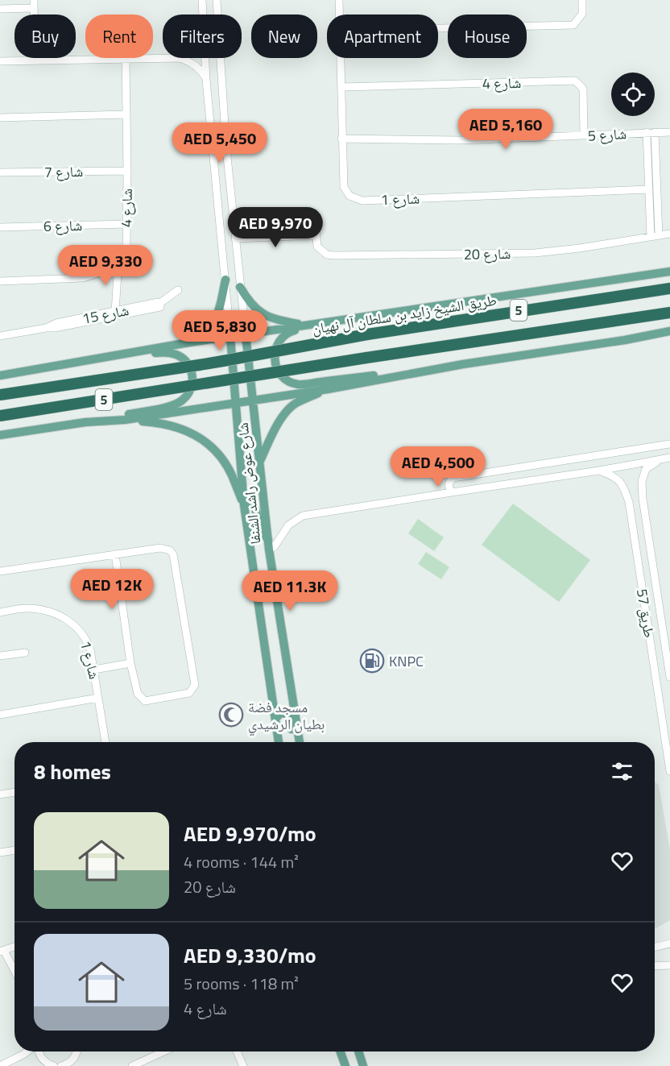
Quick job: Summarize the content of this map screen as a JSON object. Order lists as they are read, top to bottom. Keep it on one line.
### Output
{"streets":{"highway":["5","طريق الشيخ زايد بن سلطان آل نهيان"],"main road":["شارع عوض راشد الشنفا"],"street":["شارع 4","شارع 5","شارع 7","شارع 1","شارع 6","شارع 20","شارع 15","طريق 57"]},"crossings":[["شارع 4","شارع 5"],["شارع 4","شارع 7"],["شارع 4","شارع 1"],["شارع 4","شارع 6"],["شارع 4","شارع 15"],["شارع 5","شارع 1"],["طريق الشيخ زايد بن سلطان آل نهيان","شارع عوض راشد الشنفا"]],"places":{"fuel station":["KNPC"],"mosque":["مسجد فضة بطيان الرشيدي"]},"page":{"chip":["Buy","Rent","Filters","New","Apartment","House"],"price":["AED 5,160","AED 5,450","AED 9,970","AED 9,330","AED 5,830","AED 4,500","AED 12K","AED 11.3K"],"heading":"8 homes","list":[{"name":"AED 9,970/mo","note":"4 rooms · 144 m² · شارع 20"},{"name":"AED 9,330/mo","note":"5 rooms · 118 m² · شارع 4"}]}}
